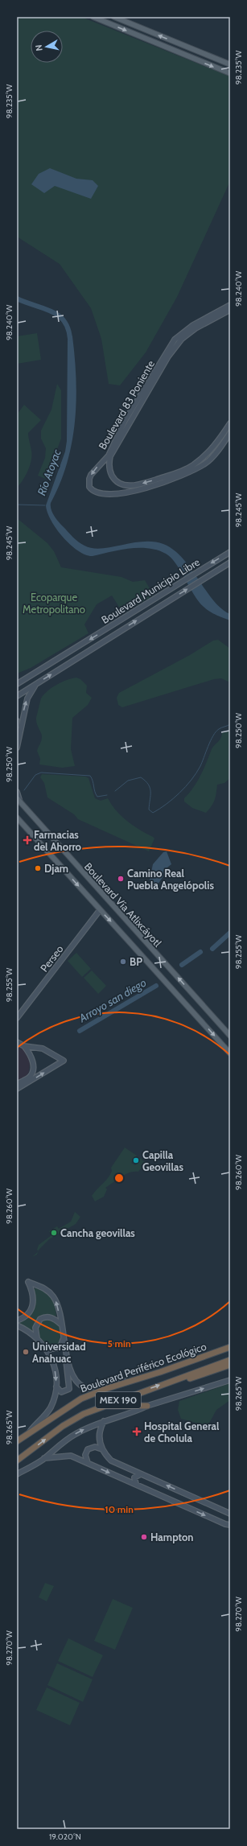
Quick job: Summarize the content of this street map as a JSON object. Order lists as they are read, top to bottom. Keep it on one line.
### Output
{"streets":{"highway":["Boulevard Periférico Ecológico","MEX 190"],"main road":["Boulevard Vía Atlixcáyotl"],"street":["Boulevard 83 Poniente","Boulevard Municipio Libre","Perseo"]},"crossings":[["Boulevard Vía Atlixcáyotl","Perseo"]],"water":["Río Atoyac","Arroyo san diego"],"parks":["Ecoparque Metropolitano"],"places":{"health":["Farmacias del Ahorro","Hospital General de Cholula"],"other":["Djam","Camino Real Puebla Angelópolis","BP","Capilla Geovillas","Cancha geovillas","Universidad Anahuac","Hampton"]},"north":"left","coordinates":["98.235°W","98.240°W","98.245°W","98.250°W","98.255°W","98.260°W","98.265°W","98.270°W","19.020°N"],"rings":["5 min","10 min"]}
